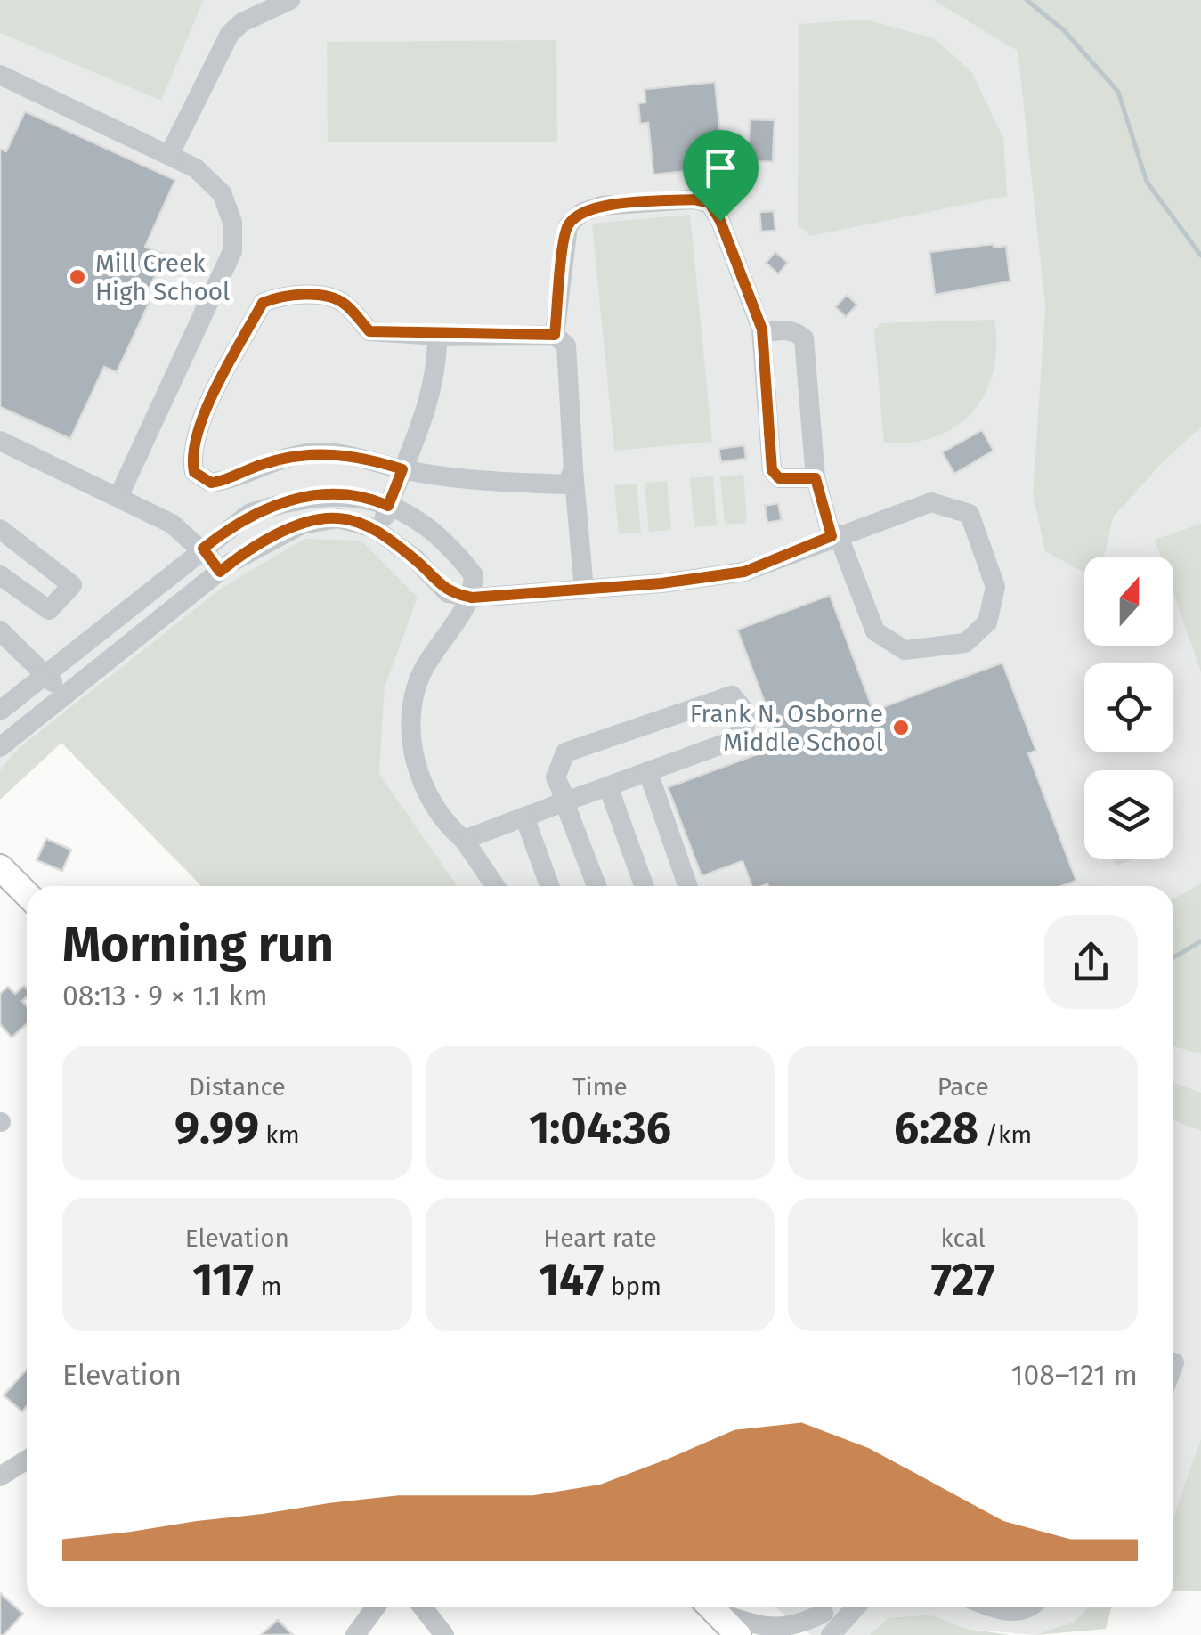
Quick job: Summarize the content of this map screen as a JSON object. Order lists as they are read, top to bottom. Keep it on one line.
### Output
{"places":["Mill Creek High School","Frank N. Osborne Middle School"],"north":"top","page":{"heading":["Morning run","08:13 · 9 × 1.1 km"],"stats":[["Distance","9.99 km"],["Time","1:04:36"],["Pace","6:28 /km"],["Elevation","117 m"],["Heart rate","147 bpm"],["kcal","727"]],"chart":["Elevation","108–121 m"]}}
